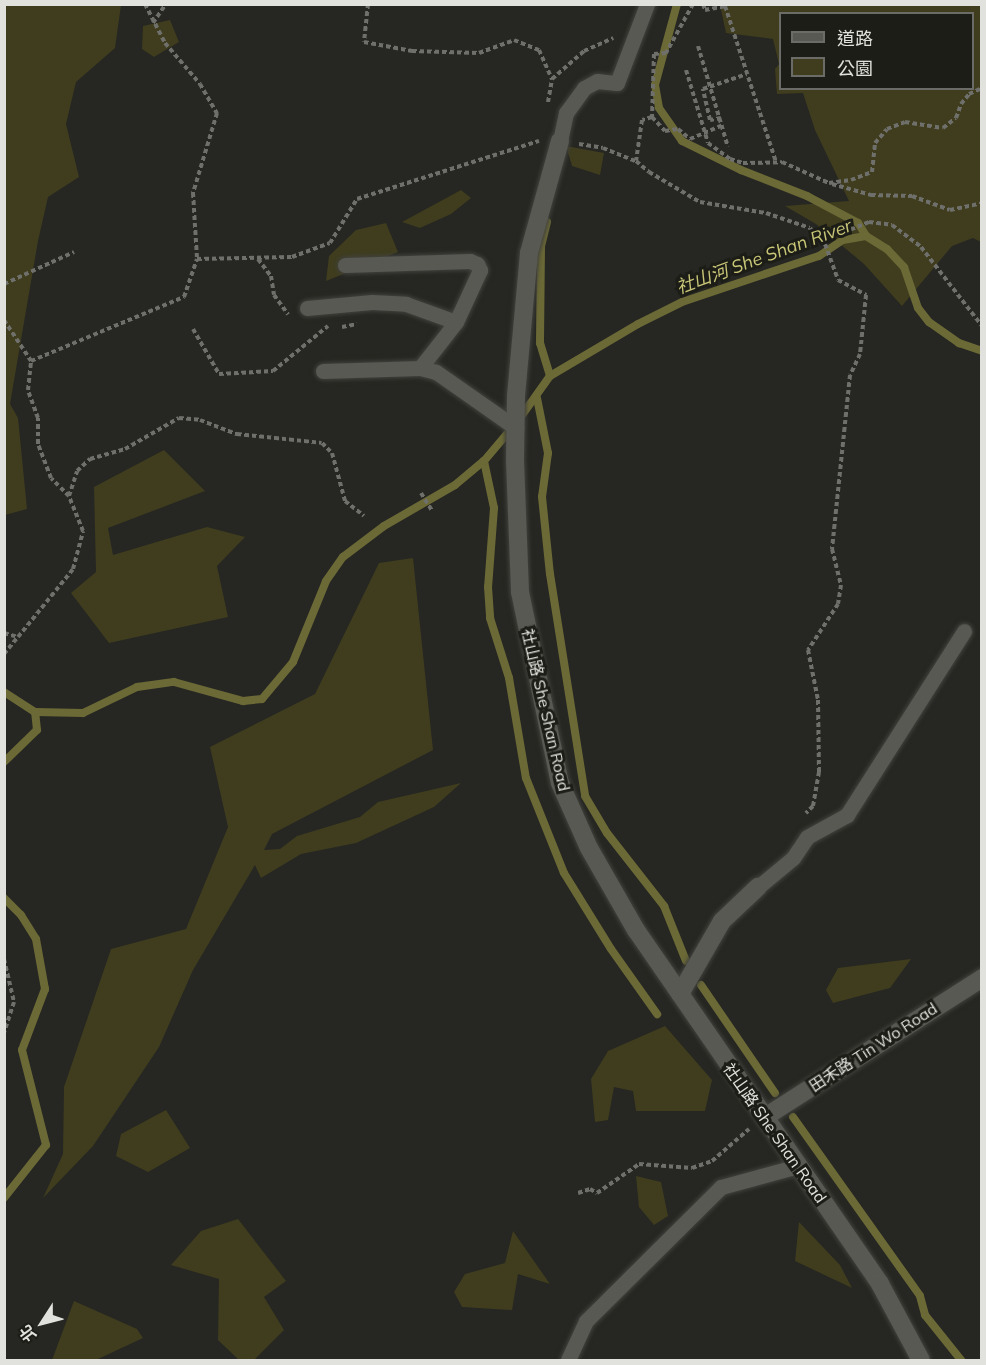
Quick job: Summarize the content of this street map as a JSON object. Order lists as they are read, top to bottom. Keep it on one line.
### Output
{"streets":{"street":["社山路 She Shan Road","田禾路 Tin Wo Road"]},"crossings":[["社山路 She Shan Road","田禾路 Tin Wo Road"]],"water":["社山河 She Shan River"],"legend":["道路","公園"],"north":"bottom left"}
